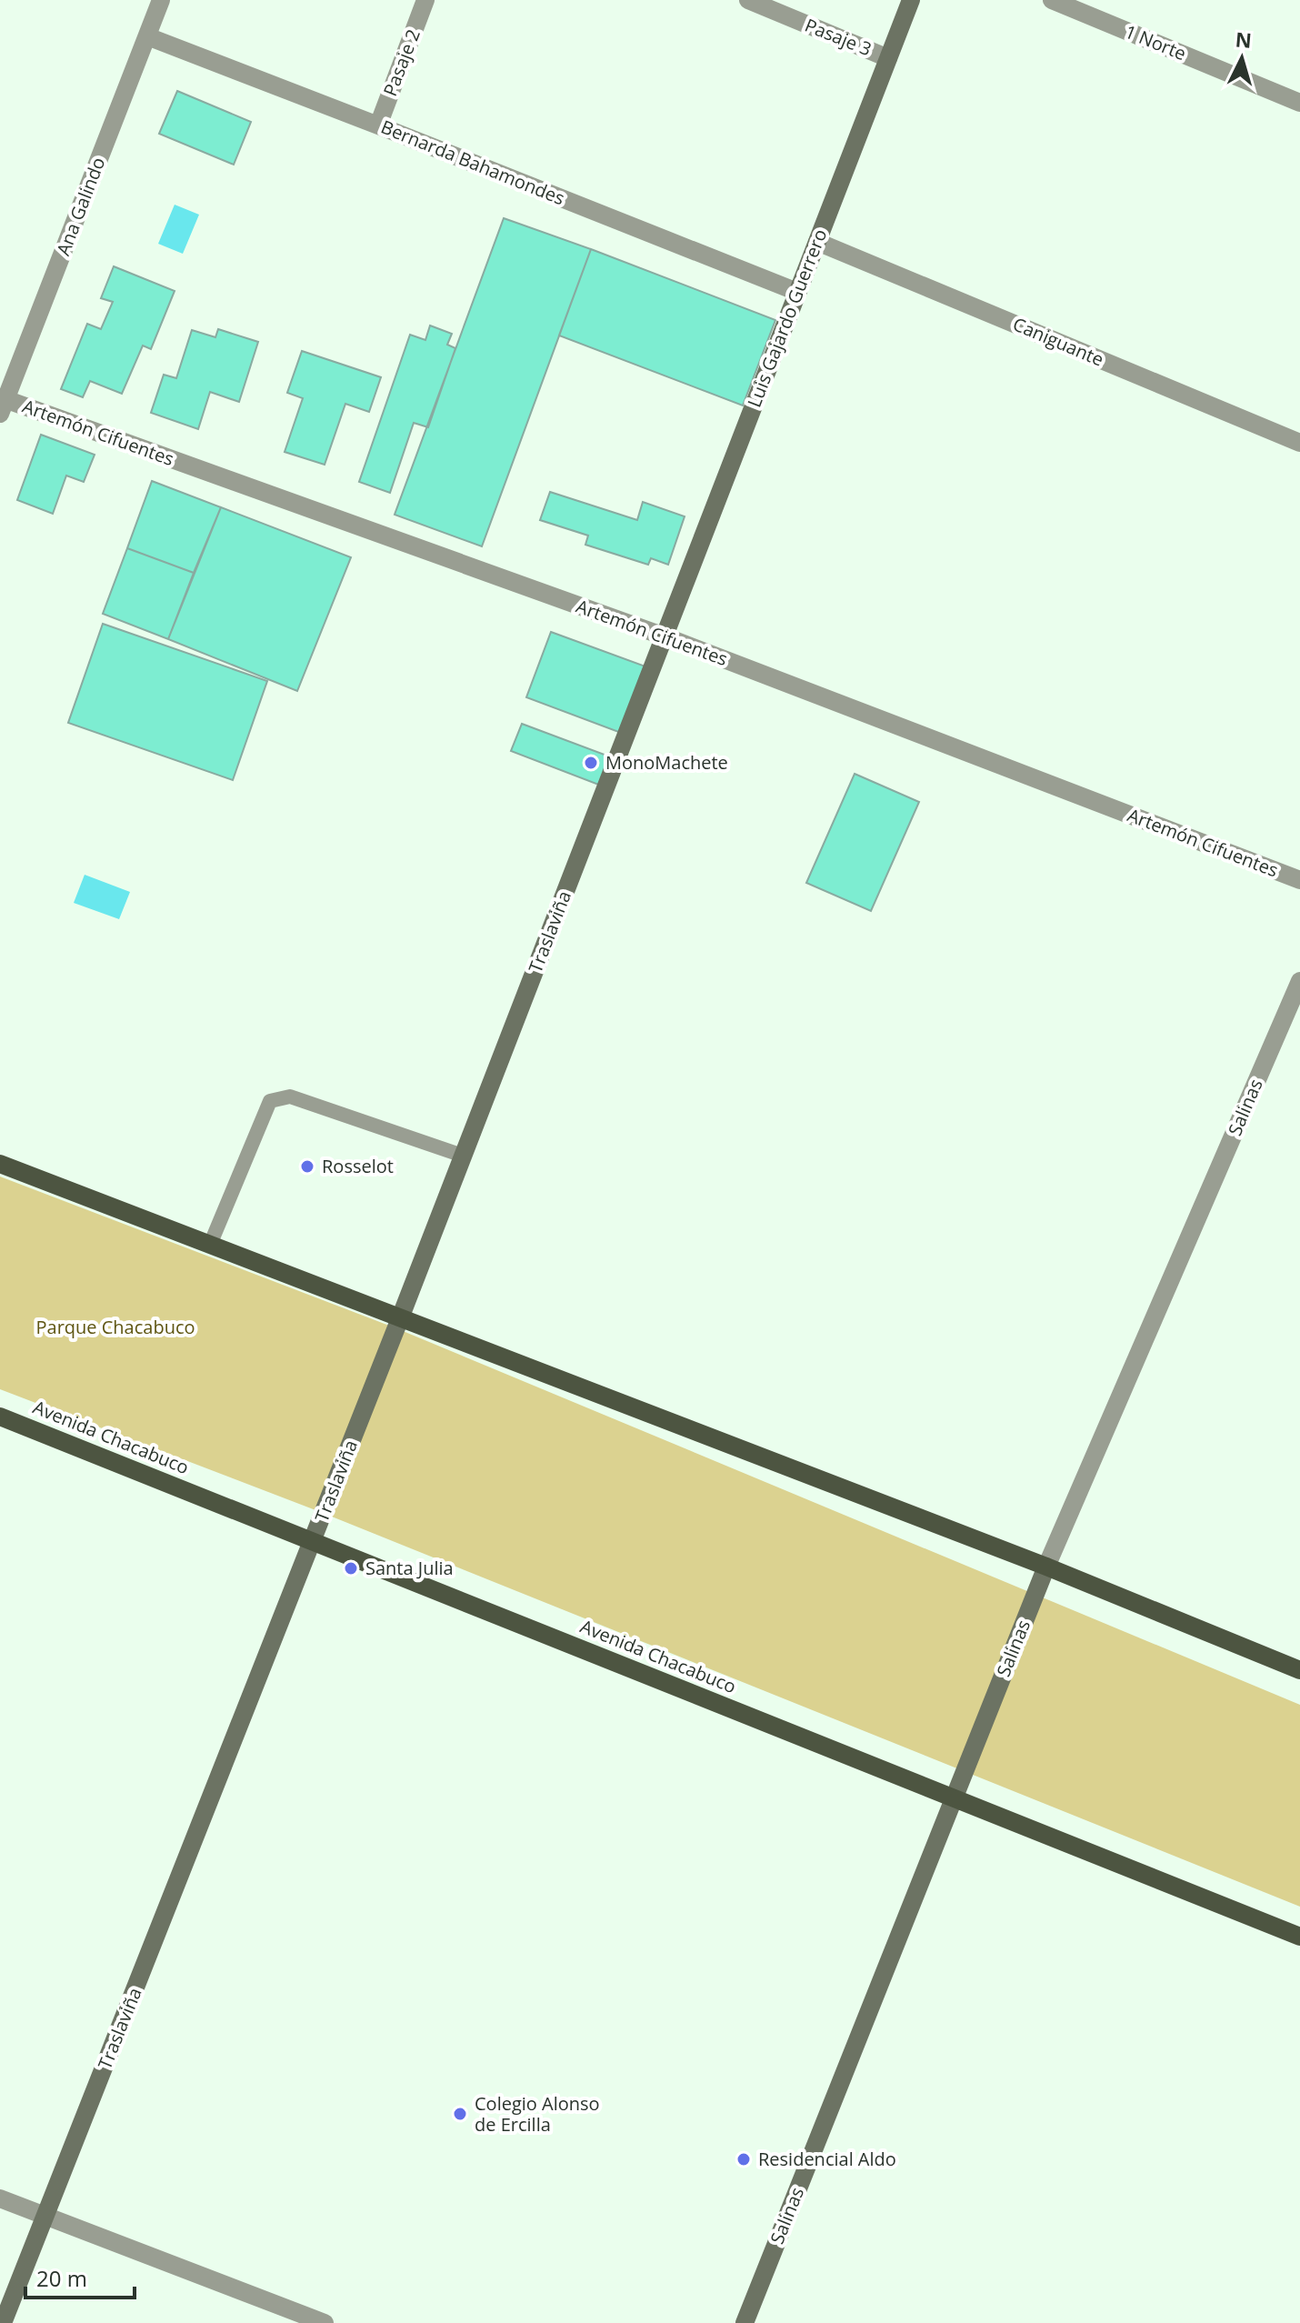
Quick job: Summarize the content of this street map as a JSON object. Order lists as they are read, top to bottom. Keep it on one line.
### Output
{"streets":{"main road":["Avenida Chacabuco"],"street":["Pasaje 3","1 Norte","Pasaje 2","Bernarda Bahamondes","Ana Galindo","Luis Gajardo Guerrero","Caniguante","Artemón Cifuentes","Traslaviña","Salinas"]},"crossings":[["Pasaje 3","Luis Gajardo Guerrero"],["Pasaje 2","Bernarda Bahamondes"],["Bernarda Bahamondes","Ana Galindo"],["Bernarda Bahamondes","Luis Gajardo Guerrero"],["Ana Galindo","Artemón Cifuentes"],["Luis Gajardo Guerrero","Caniguante"],["Luis Gajardo Guerrero","Artemón Cifuentes"],["Luis Gajardo Guerrero","Traslaviña"],["Artemón Cifuentes","Traslaviña"],["Traslaviña","Avenida Chacabuco"],["Salinas","Avenida Chacabuco"]],"parks":["Parque Chacabuco"],"places":["MonoMachete","Rosselot","Santa Julia","Colegio Alonso de Ercilla","Residencial Aldo"],"scale_bar":"20 m","north":"top"}
